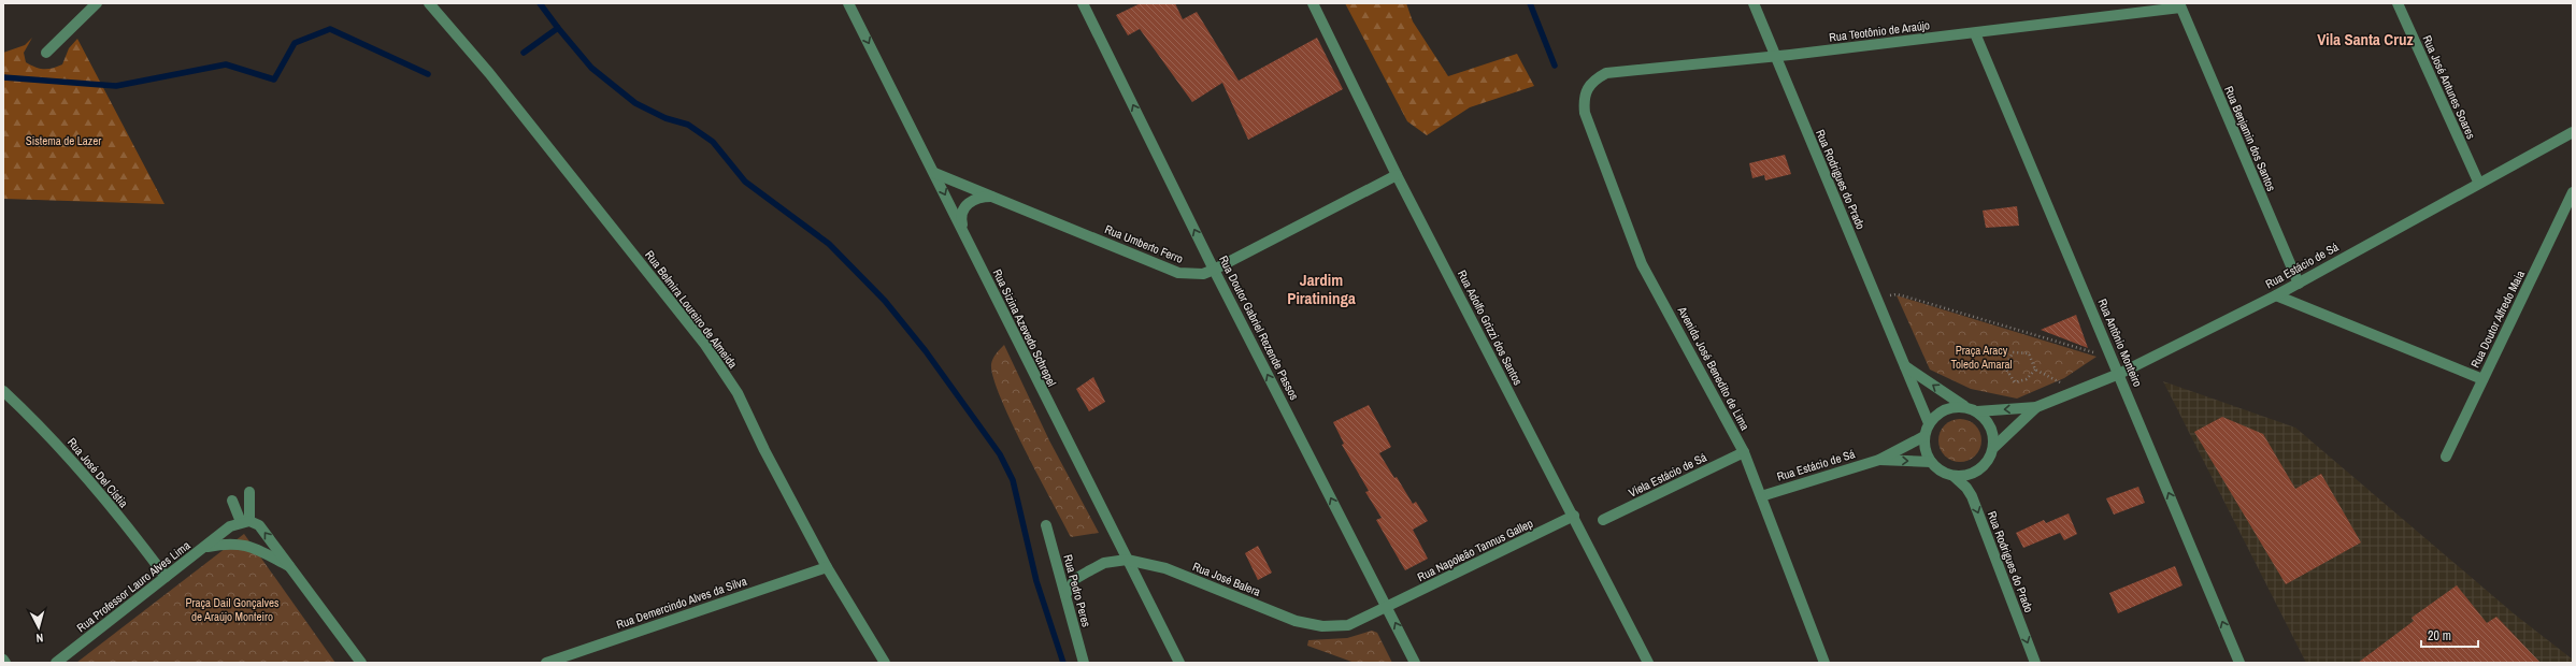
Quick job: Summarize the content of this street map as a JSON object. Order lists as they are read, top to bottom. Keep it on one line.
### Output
{"streets":{"street":["Rua Teotônio de Araújo","Rua José Antunes Soares","Rua Benjamin dos Santos","Rua Rodrigues do Prado","Rua Umberto Ferro","Rua Estácio de Sá","Rua Belmira Loureiro de Almeida","Rua Doutor Alfredo Maia","Rua Sizina Azevedo Schrepel","Rua Doutor Gabriel Rezende Passos","Rua Adolfo Grizzi dos Santos","Rua Antônio Monteiro","Avenida José Benedito de Lima","Rua José Del Cístia","Viela Estácio de Sá","Rua Napoleão Tannus Gallep","Rua José Balera","Rua Professor Lauro Alves Lima","Rua Pedro Peres","Rua Demercindo Alves da Silva"]},"crossings":[["Rua Teotônio de Araújo","Rua Benjamin dos Santos"],["Rua Teotônio de Araújo","Rua Rodrigues do Prado"],["Rua Teotônio de Araújo","Rua Antônio Monteiro"],["Rua Teotônio de Araújo","Avenida José Benedito de Lima"],["Rua José Antunes Soares","Rua Estácio de Sá"],["Rua Benjamin dos Santos","Rua Estácio de Sá"],["Rua Rodrigues do Prado","Rua Estácio de Sá"],["Rua Umberto Ferro","Rua Sizina Azevedo Schrepel"],["Rua Umberto Ferro","Rua Doutor Gabriel Rezende Passos"],["Rua Umberto Ferro","Rua Adolfo Grizzi dos Santos"],["Rua Estácio de Sá","Rua Antônio Monteiro"],["Rua Estácio de Sá","Avenida José Benedito de Lima"],["Rua Belmira Loureiro de Almeida","Rua Demercindo Alves da Silva"],["Rua Sizina Azevedo Schrepel","Rua José Balera"],["Rua Doutor Gabriel Rezende Passos","Rua Napoleão Tannus Gallep"],["Rua Doutor Gabriel Rezende Passos","Rua José Balera"],["Rua Adolfo Grizzi dos Santos","Rua Napoleão Tannus Gallep"],["Avenida José Benedito de Lima","Viela Estácio de Sá"],["Rua José Del Cístia","Rua Professor Lauro Alves Lima"],["Rua Napoleão Tannus Gallep","Rua José Balera"],["Rua José Balera","Rua Pedro Peres"]],"one_way":["Rua Doutor Gabriel Rezende Passos","Rua Antônio Monteiro"],"districts":["Vila Santa Cruz","Jardim Piratininga"],"parks":["Sistema de Lazer","Praça Aracy Toledo Amaral","Praça Dail Gonçalves de Araújo Monteiro"],"scale_bar":"20 m","north":"bottom"}
